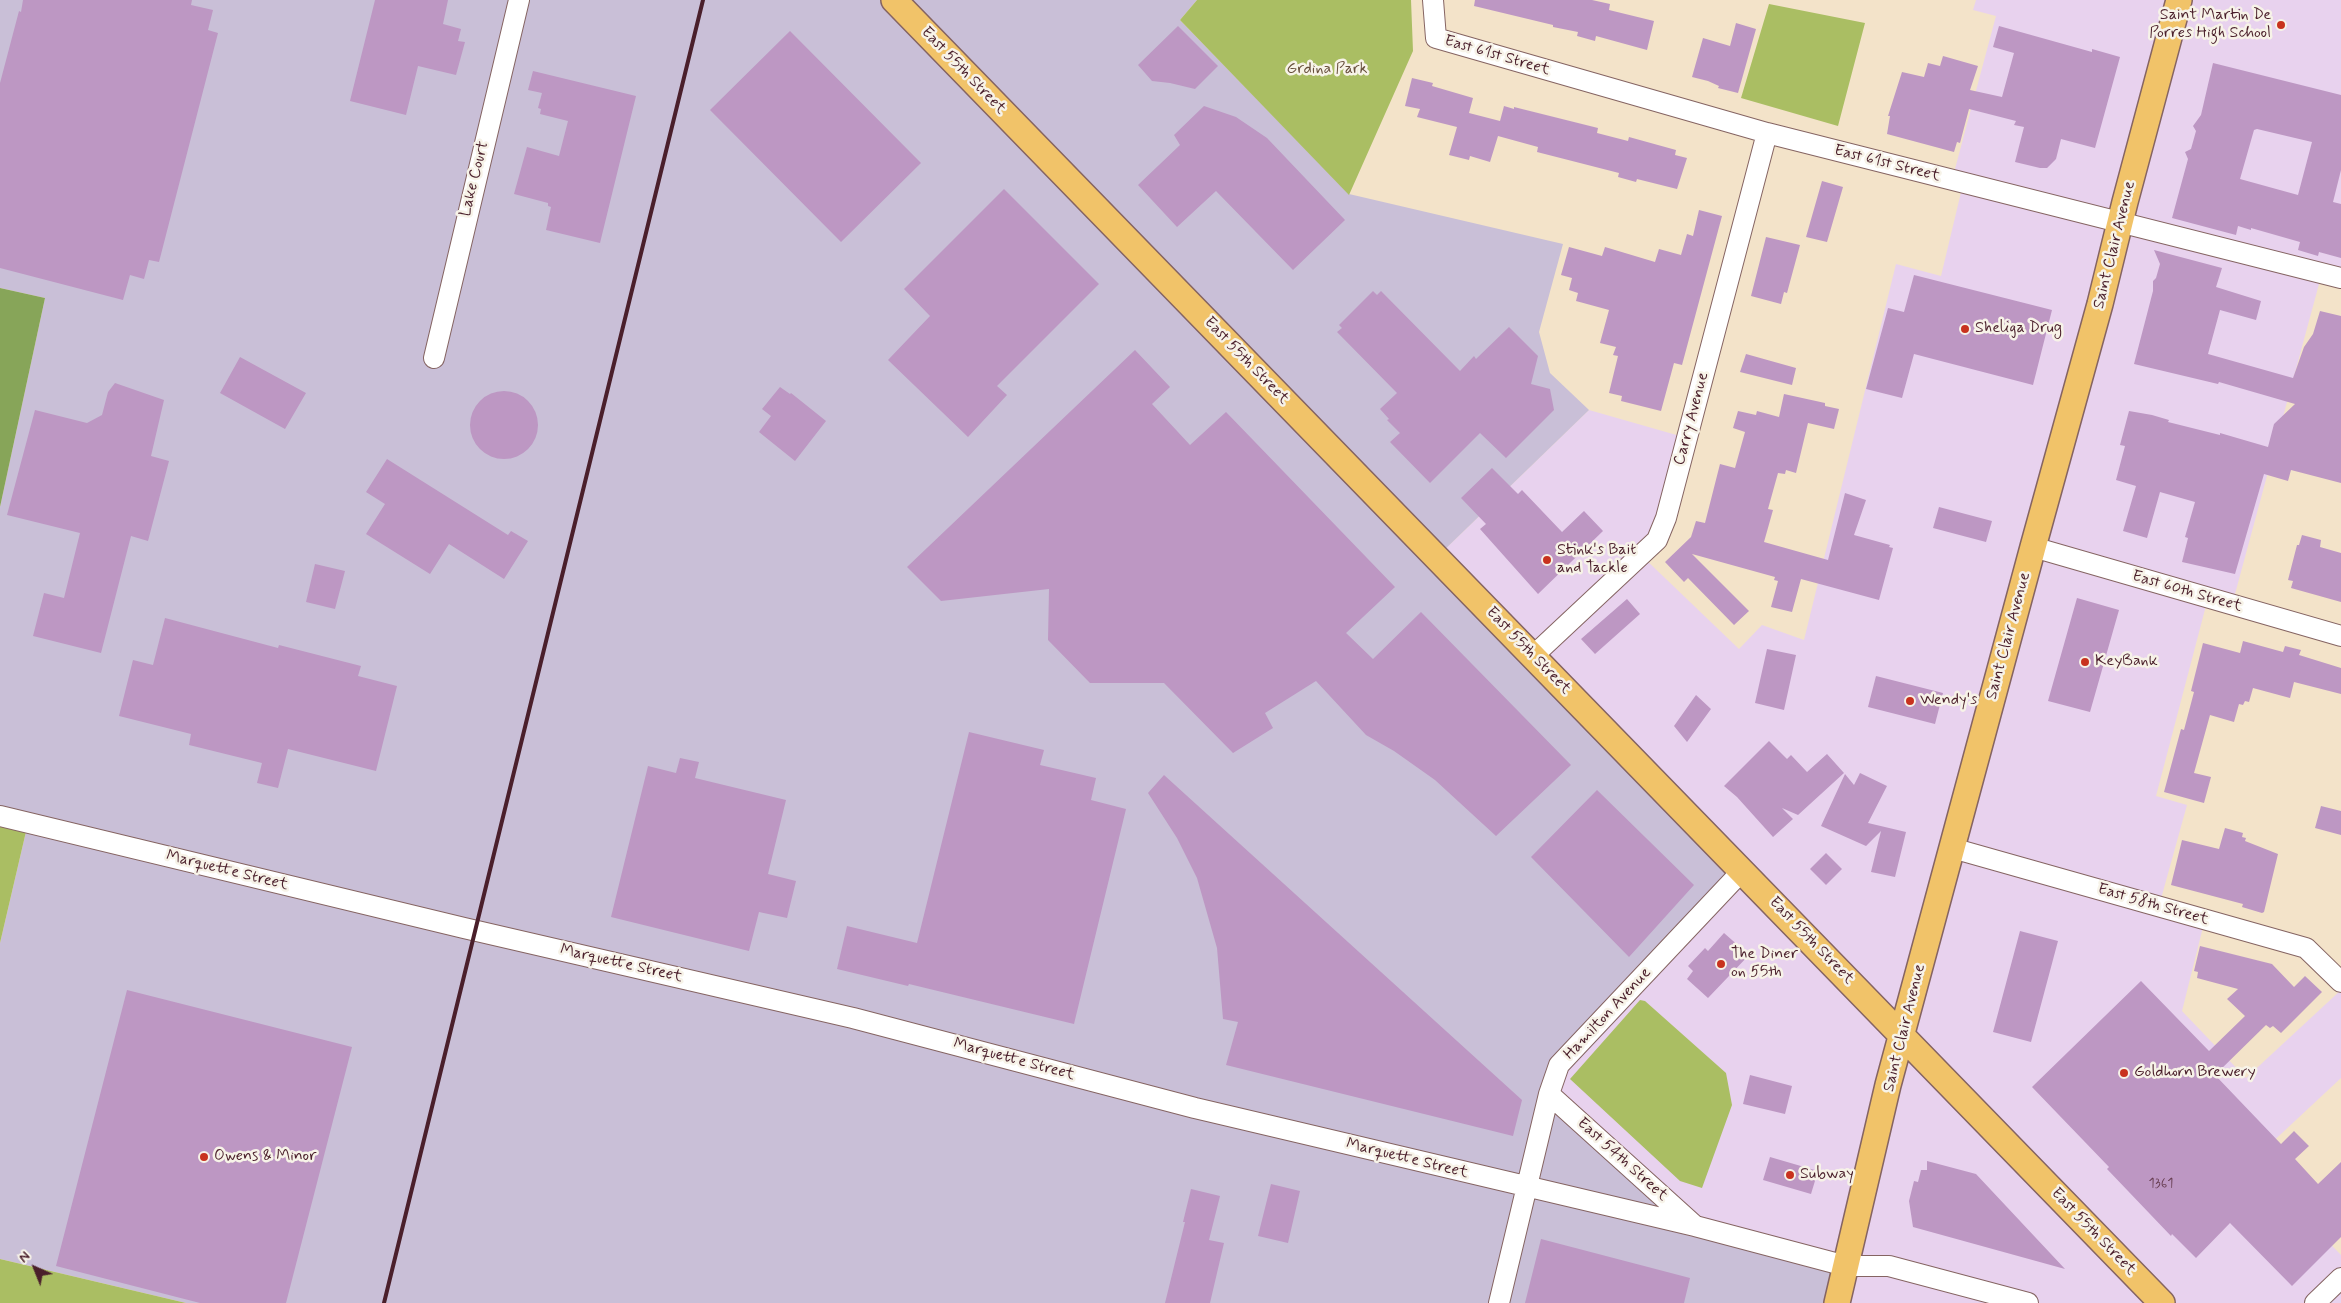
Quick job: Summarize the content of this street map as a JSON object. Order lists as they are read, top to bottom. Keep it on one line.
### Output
{"streets":{"main road":["East 55th Street","Saint Clair Avenue"],"street":["East 61st Street","Lake Court","Carry Avenue","East 60th Street","Marquette Street","East 58th Street","Hamilton Avenue","East 54th Street"]},"crossings":[["East 61st Street","Saint Clair Avenue"],["East 61st Street","Carry Avenue"],["East 55th Street","Saint Clair Avenue"],["East 55th Street","Carry Avenue"],["East 55th Street","Hamilton Avenue"],["Saint Clair Avenue","East 60th Street"],["Saint Clair Avenue","Marquette Street"],["Saint Clair Avenue","East 58th Street"],["Marquette Street","Hamilton Avenue"],["Marquette Street","East 54th Street"],["Hamilton Avenue","East 54th Street"]],"parks":["Grdina Park"],"places":["Saint Martin De Porres High School","Sheliga Drug","Stink's Bait and Tackle","KeyBank","Wendy's","The Diner on 55th","Goldhorn Brewery","Owens & Minor","Subway"],"house_numbers":["1361"],"north":"top left"}
